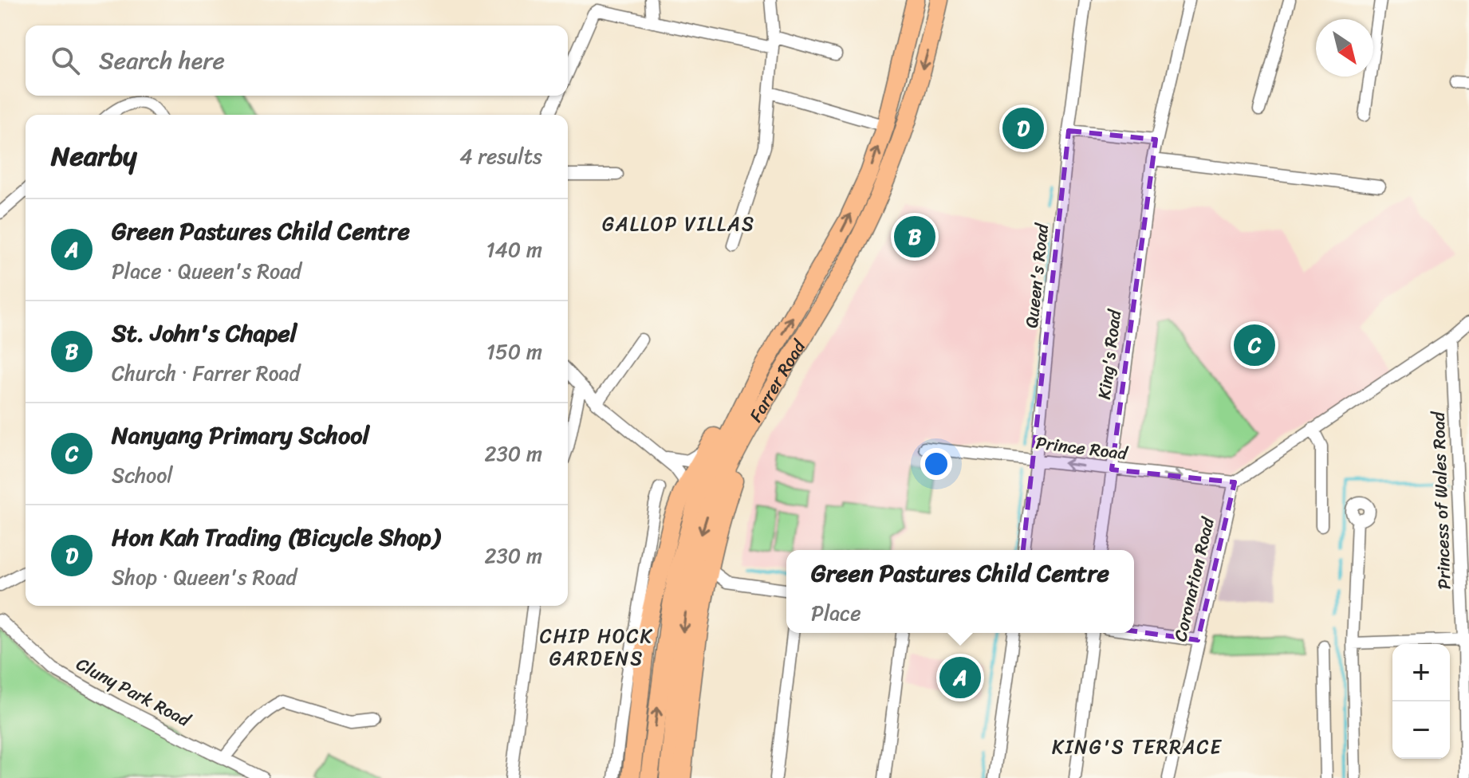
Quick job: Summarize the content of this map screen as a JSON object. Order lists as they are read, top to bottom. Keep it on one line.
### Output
{"streets":{"highway":["Farrer Road"],"street":["Queen's Road","King's Road","Prince Road","Princess of Wales Road","Coronation Road","Cluny Park Road"]},"crossings":[["Queen's Road","Prince Road"],["King's Road","Prince Road"],["Prince Road","Coronation Road"]],"districts":["GALLOP VILLAS","CHIP HOCK GARDENS","KING'S TERRACE"],"north":"bottom right","page":{"search":"Search here","pins":["D","B","C","A"],"heading":["Nearby","4 results"],"list":[{"mark":"A","name":"Green Pastures Child Centre","note":"Place · Queen's Road","value":"140 m"},{"mark":"B","name":"St. John's Chapel","note":"Church · Farrer Road","value":"150 m"},{"mark":"C","name":"Nanyang Primary School","note":"School","value":"230 m"},{"mark":"D","name":"Hon Kah Trading (Bicycle Shop)","note":"Shop · Queen's Road","value":"230 m"}],"popup":["Green Pastures Child Centre","Place"],"map_buttons":["+","−"]}}
